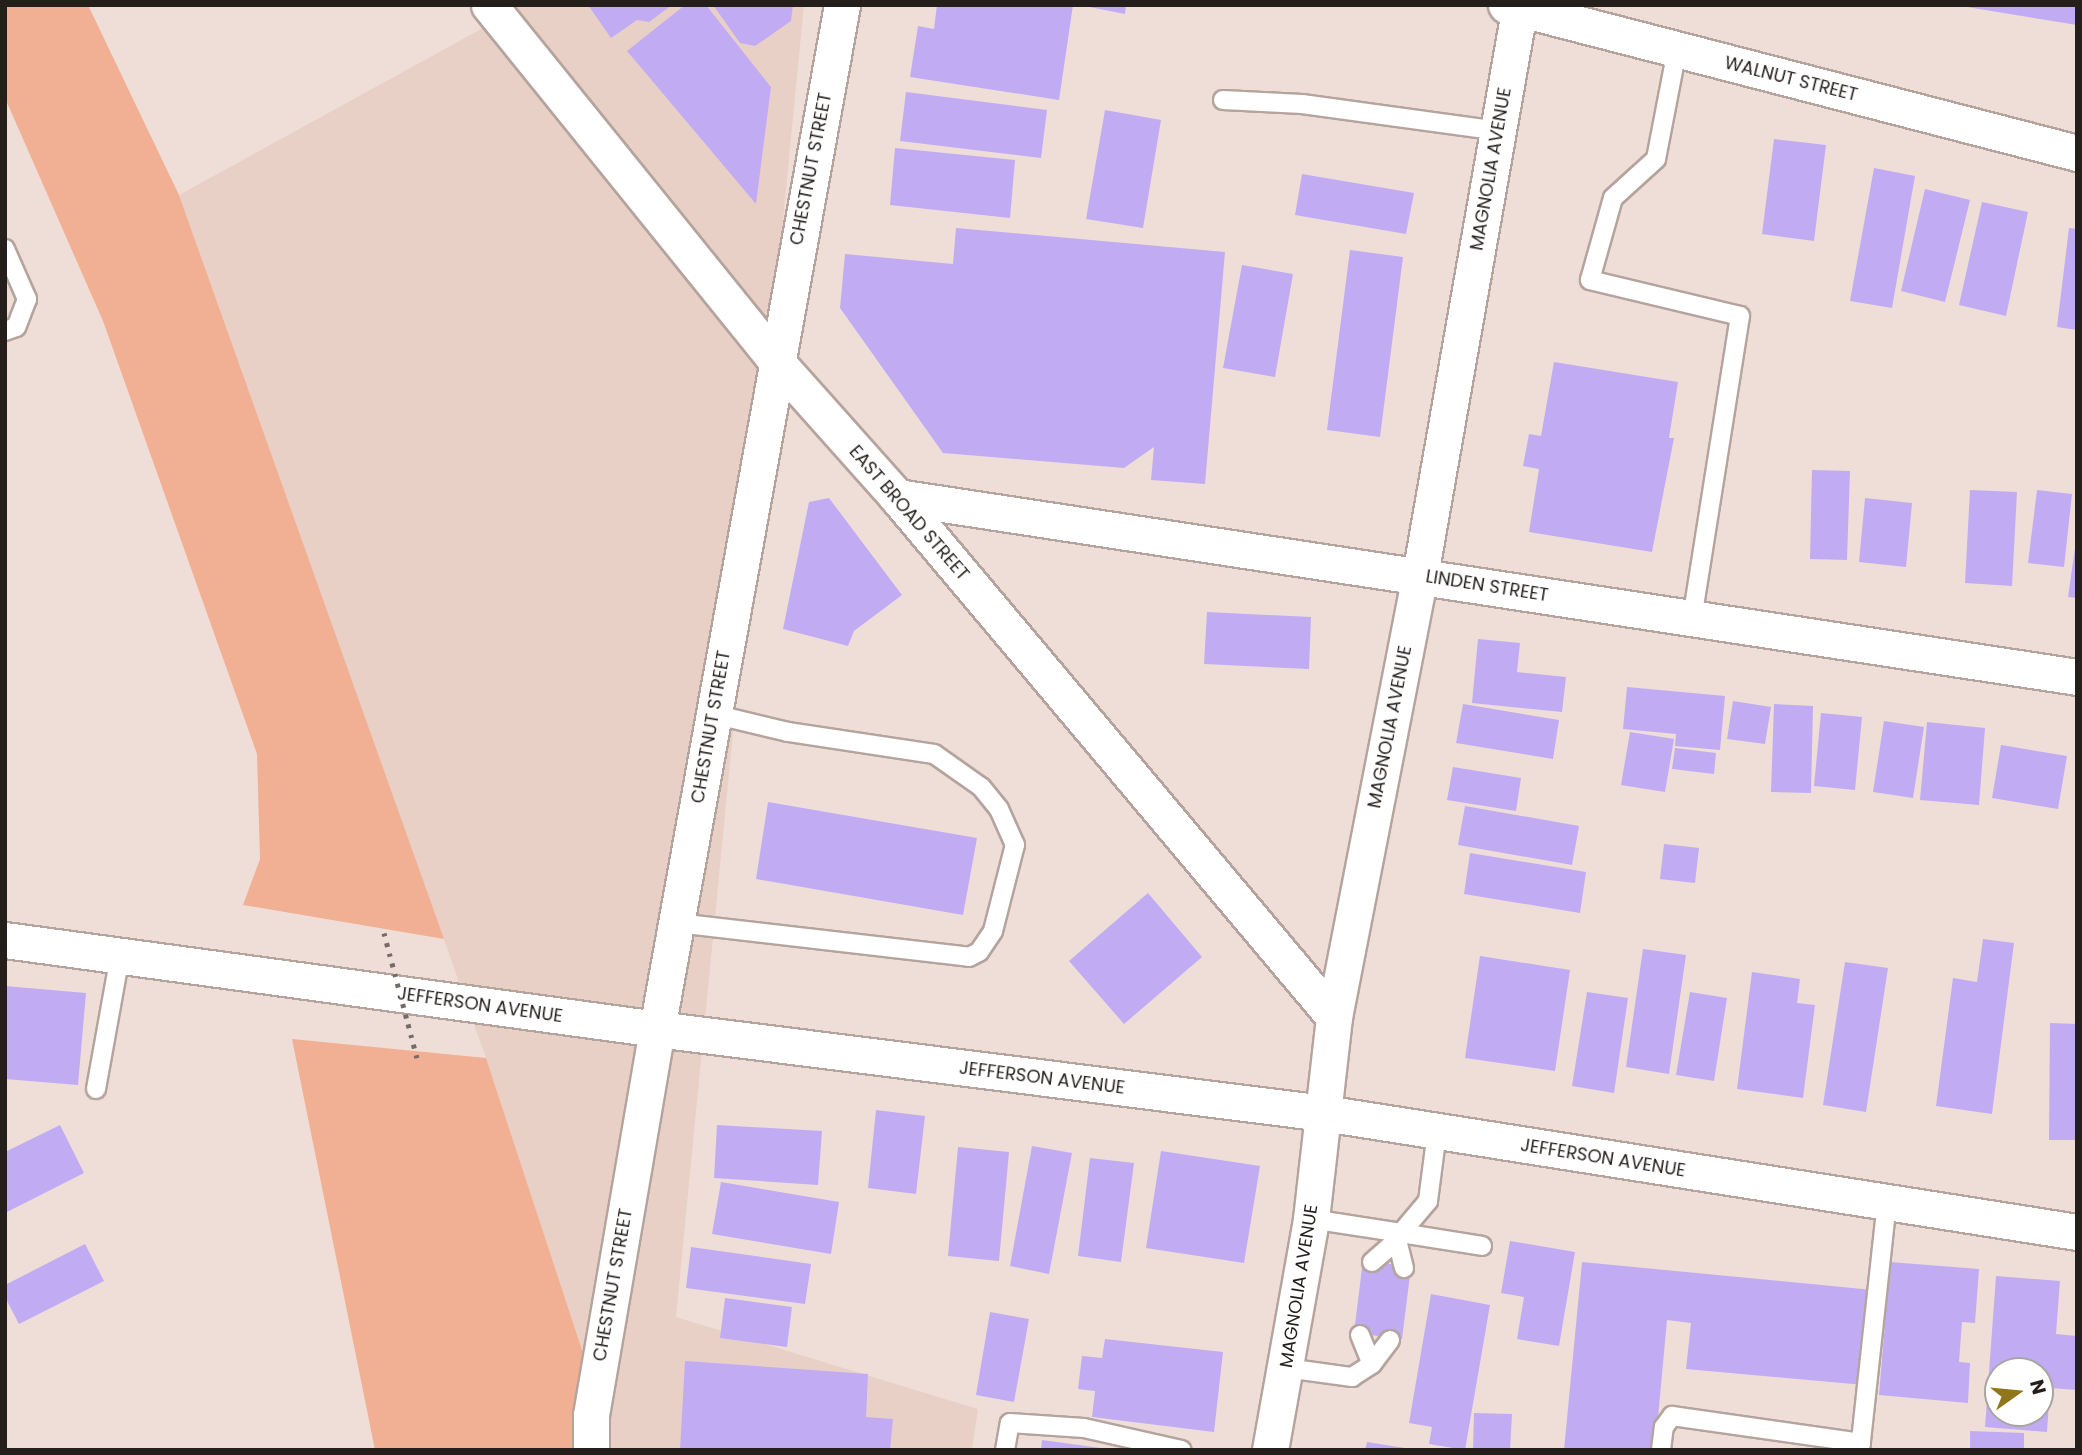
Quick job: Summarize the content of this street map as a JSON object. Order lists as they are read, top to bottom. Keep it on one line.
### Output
{"streets":{"street":["WALNUT STREET","CHESTNUT STREET","MAGNOLIA AVENUE","EAST BROAD STREET","LINDEN STREET","JEFFERSON AVENUE"]},"crossings":[["WALNUT STREET","MAGNOLIA AVENUE"],["CHESTNUT STREET","EAST BROAD STREET"],["CHESTNUT STREET","JEFFERSON AVENUE"],["MAGNOLIA AVENUE","EAST BROAD STREET"],["MAGNOLIA AVENUE","LINDEN STREET"],["MAGNOLIA AVENUE","JEFFERSON AVENUE"],["EAST BROAD STREET","LINDEN STREET"]],"north":"right"}
